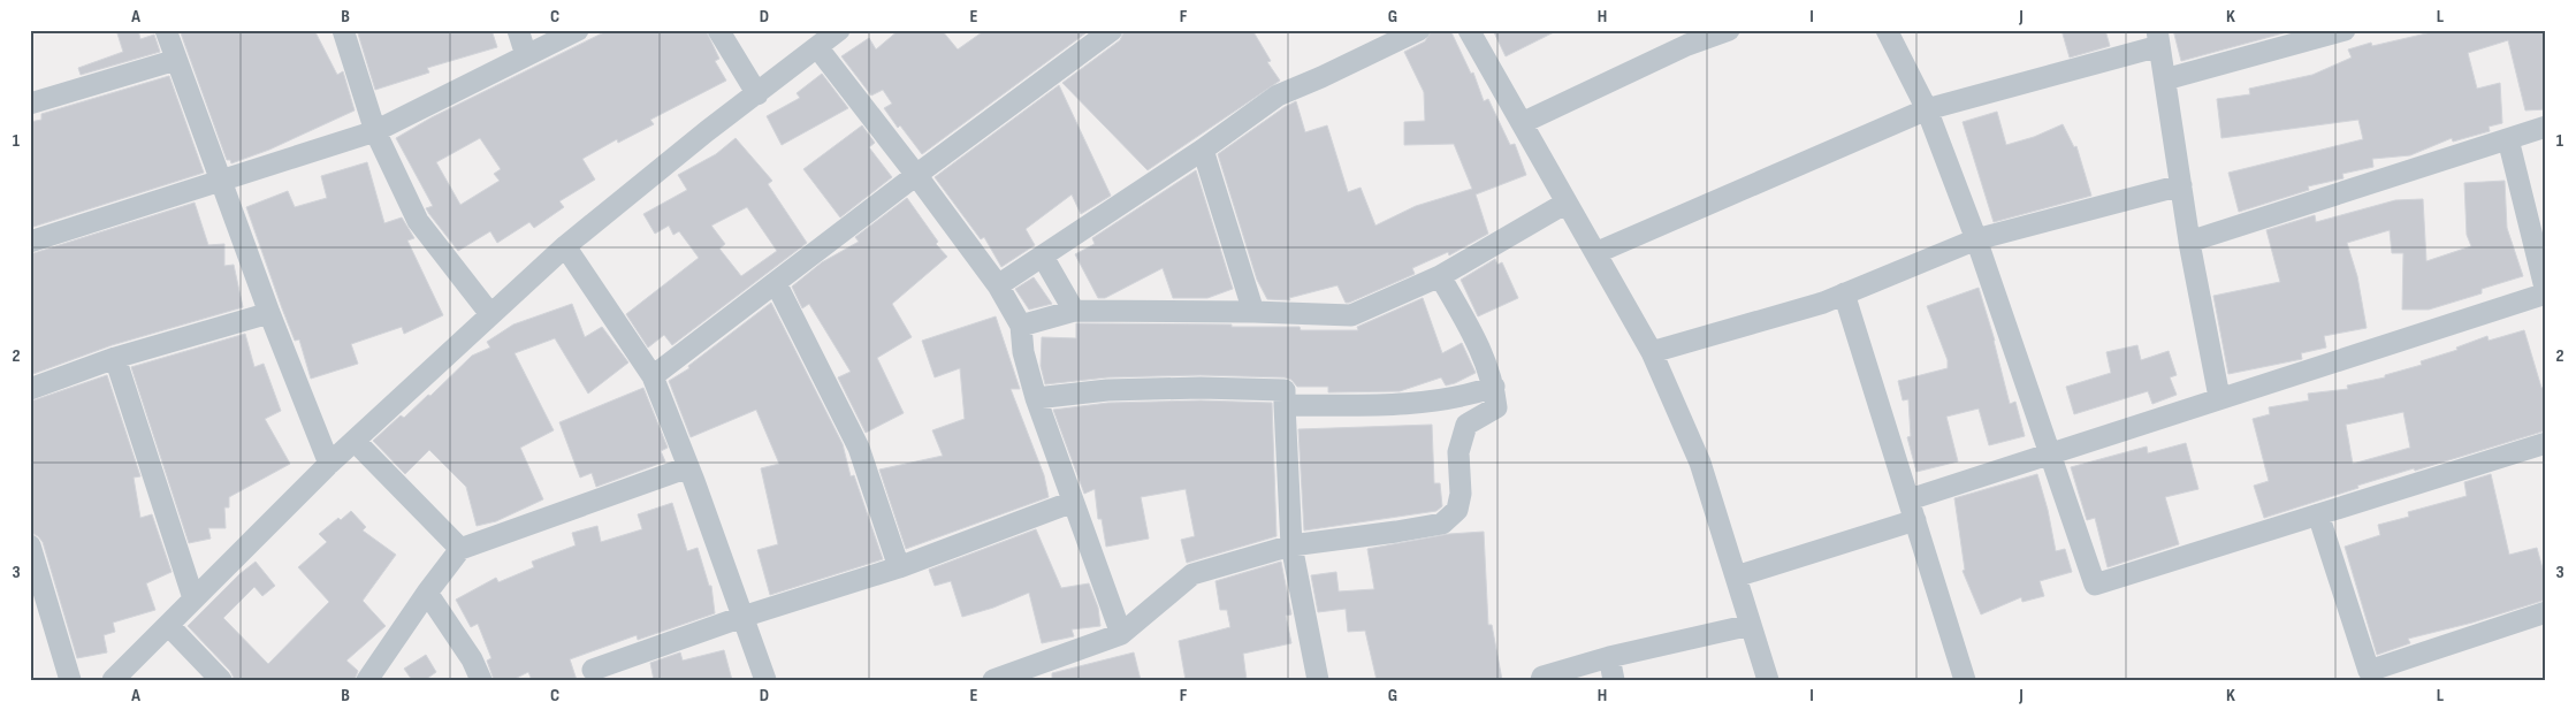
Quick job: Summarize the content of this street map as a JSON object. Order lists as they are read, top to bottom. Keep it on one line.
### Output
{"grid":{"columns":["A","B","C","D","E","F","G","H","I","J","K","L"],"rows":["1","2","3"]}}
